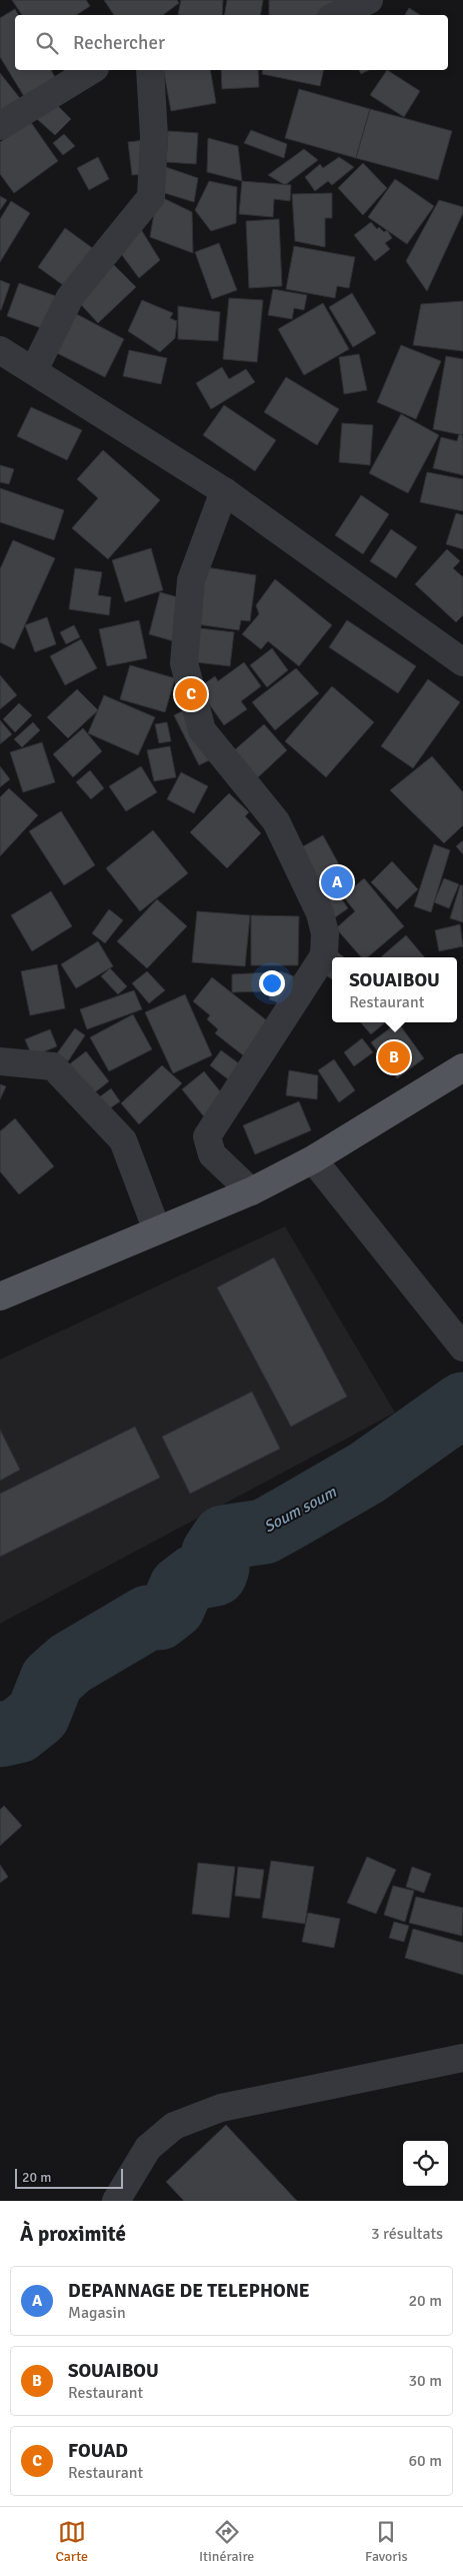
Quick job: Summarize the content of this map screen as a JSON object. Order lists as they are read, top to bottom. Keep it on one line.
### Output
{"water":["Soum soum"],"scale_bar":"20 m","page":{"search":"Rechercher","pins":["C","A","B"],"popup":["SOUAIBOU","Restaurant"],"scale":"20 m","heading":["À proximité","3 résultats"],"list":[{"mark":"A","name":"DEPANNAGE DE TELEPHONE","note":"Magasin","value":"20 m"},{"mark":"B","name":"SOUAIBOU","note":"Restaurant","value":"30 m"},{"mark":"C","name":"FOUAD","note":"Restaurant","value":"60 m"}],"nav":["Carte","Itinéraire","Favoris"]}}
